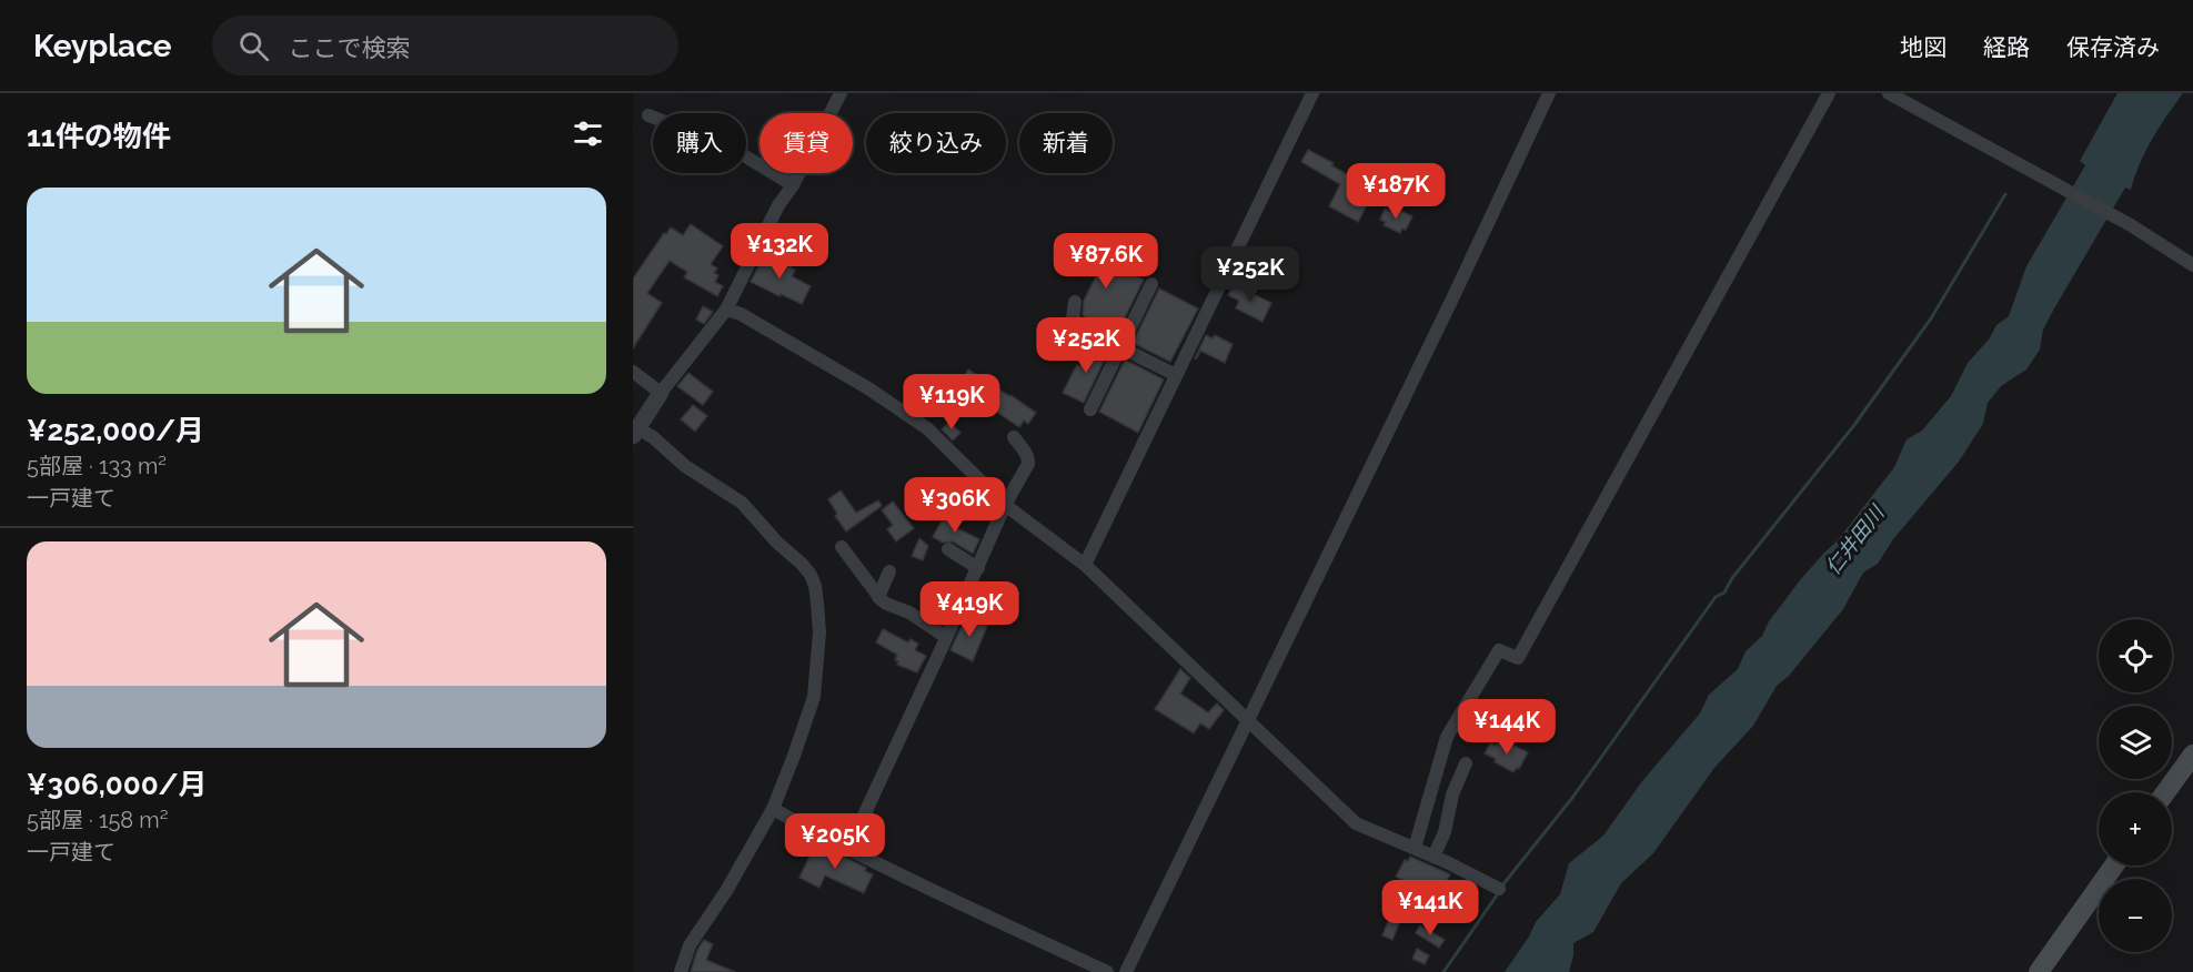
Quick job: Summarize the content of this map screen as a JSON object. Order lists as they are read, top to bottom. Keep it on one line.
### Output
{"water":["仁井田川"],"page":{"header":"Keyplace","search":"ここで検索","nav":["地図","経路","保存済み"],"heading":"11件の物件","chip":["購入","賃貸","絞り込み","新着"],"price":["¥187K","¥132K","¥87.6K","¥252K","¥252K","¥119K","¥306K","¥419K","¥144K","¥205K","¥141K"],"list":[{"name":"¥252,000/月","note":"5部屋 · 133 m² · 一戸建て"},{"name":"¥306,000/月","note":"5部屋 · 158 m² · 一戸建て"}],"map_buttons":["+","−"]}}
